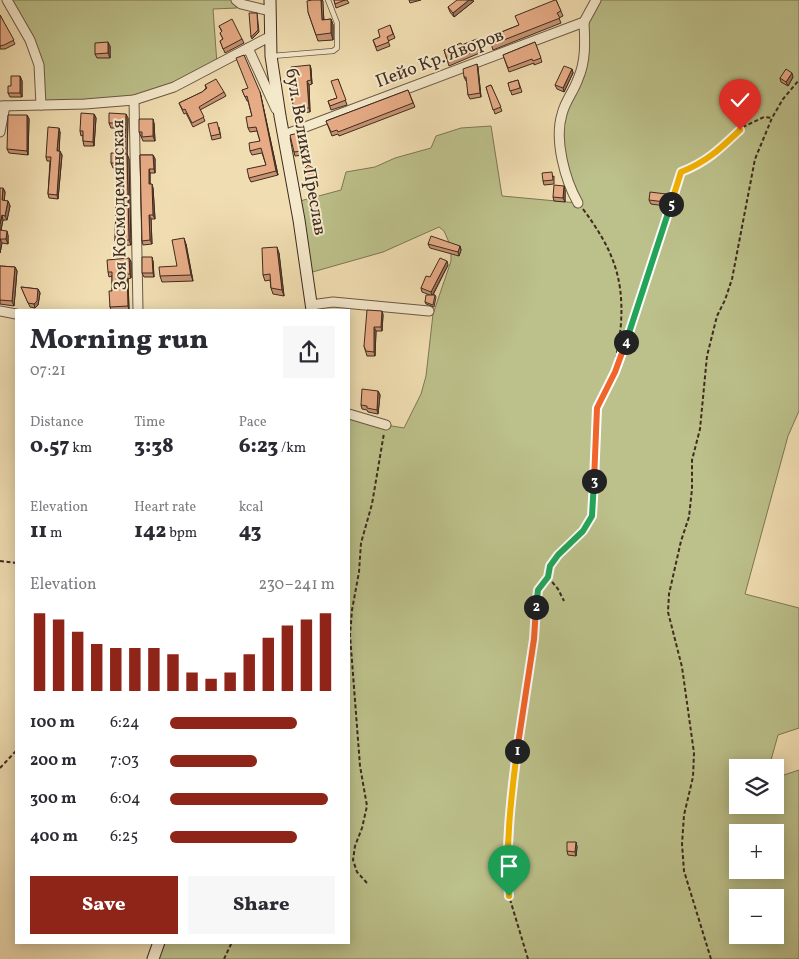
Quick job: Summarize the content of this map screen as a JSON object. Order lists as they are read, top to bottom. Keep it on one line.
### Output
{"streets":{"main road":["бул. Велики Преслав"],"street":["Пейо Кр. Яворов","Зоя Космодемянская"]},"crossings":[["Пейо Кр. Яворов","бул. Велики Преслав"]],"page":{"pins":["5","4","3","2","1"],"heading":["Morning run","07:21"],"stats":[["Distance","0.57 km"],["Time","3:38"],["Pace","6:23 /km"],["Elevation","11 m"],["Heart rate","142 bpm"],["kcal","43"]],"chart":["Elevation","230–241 m"],"list":[{"name":"100 m","note":"6:24"},{"name":"200 m","note":"7:03"},{"name":"300 m","note":"6:04"},{"name":"400 m","note":"6:25"}],"map_buttons":["+","−"],"buttons":["Save","Share"]}}
